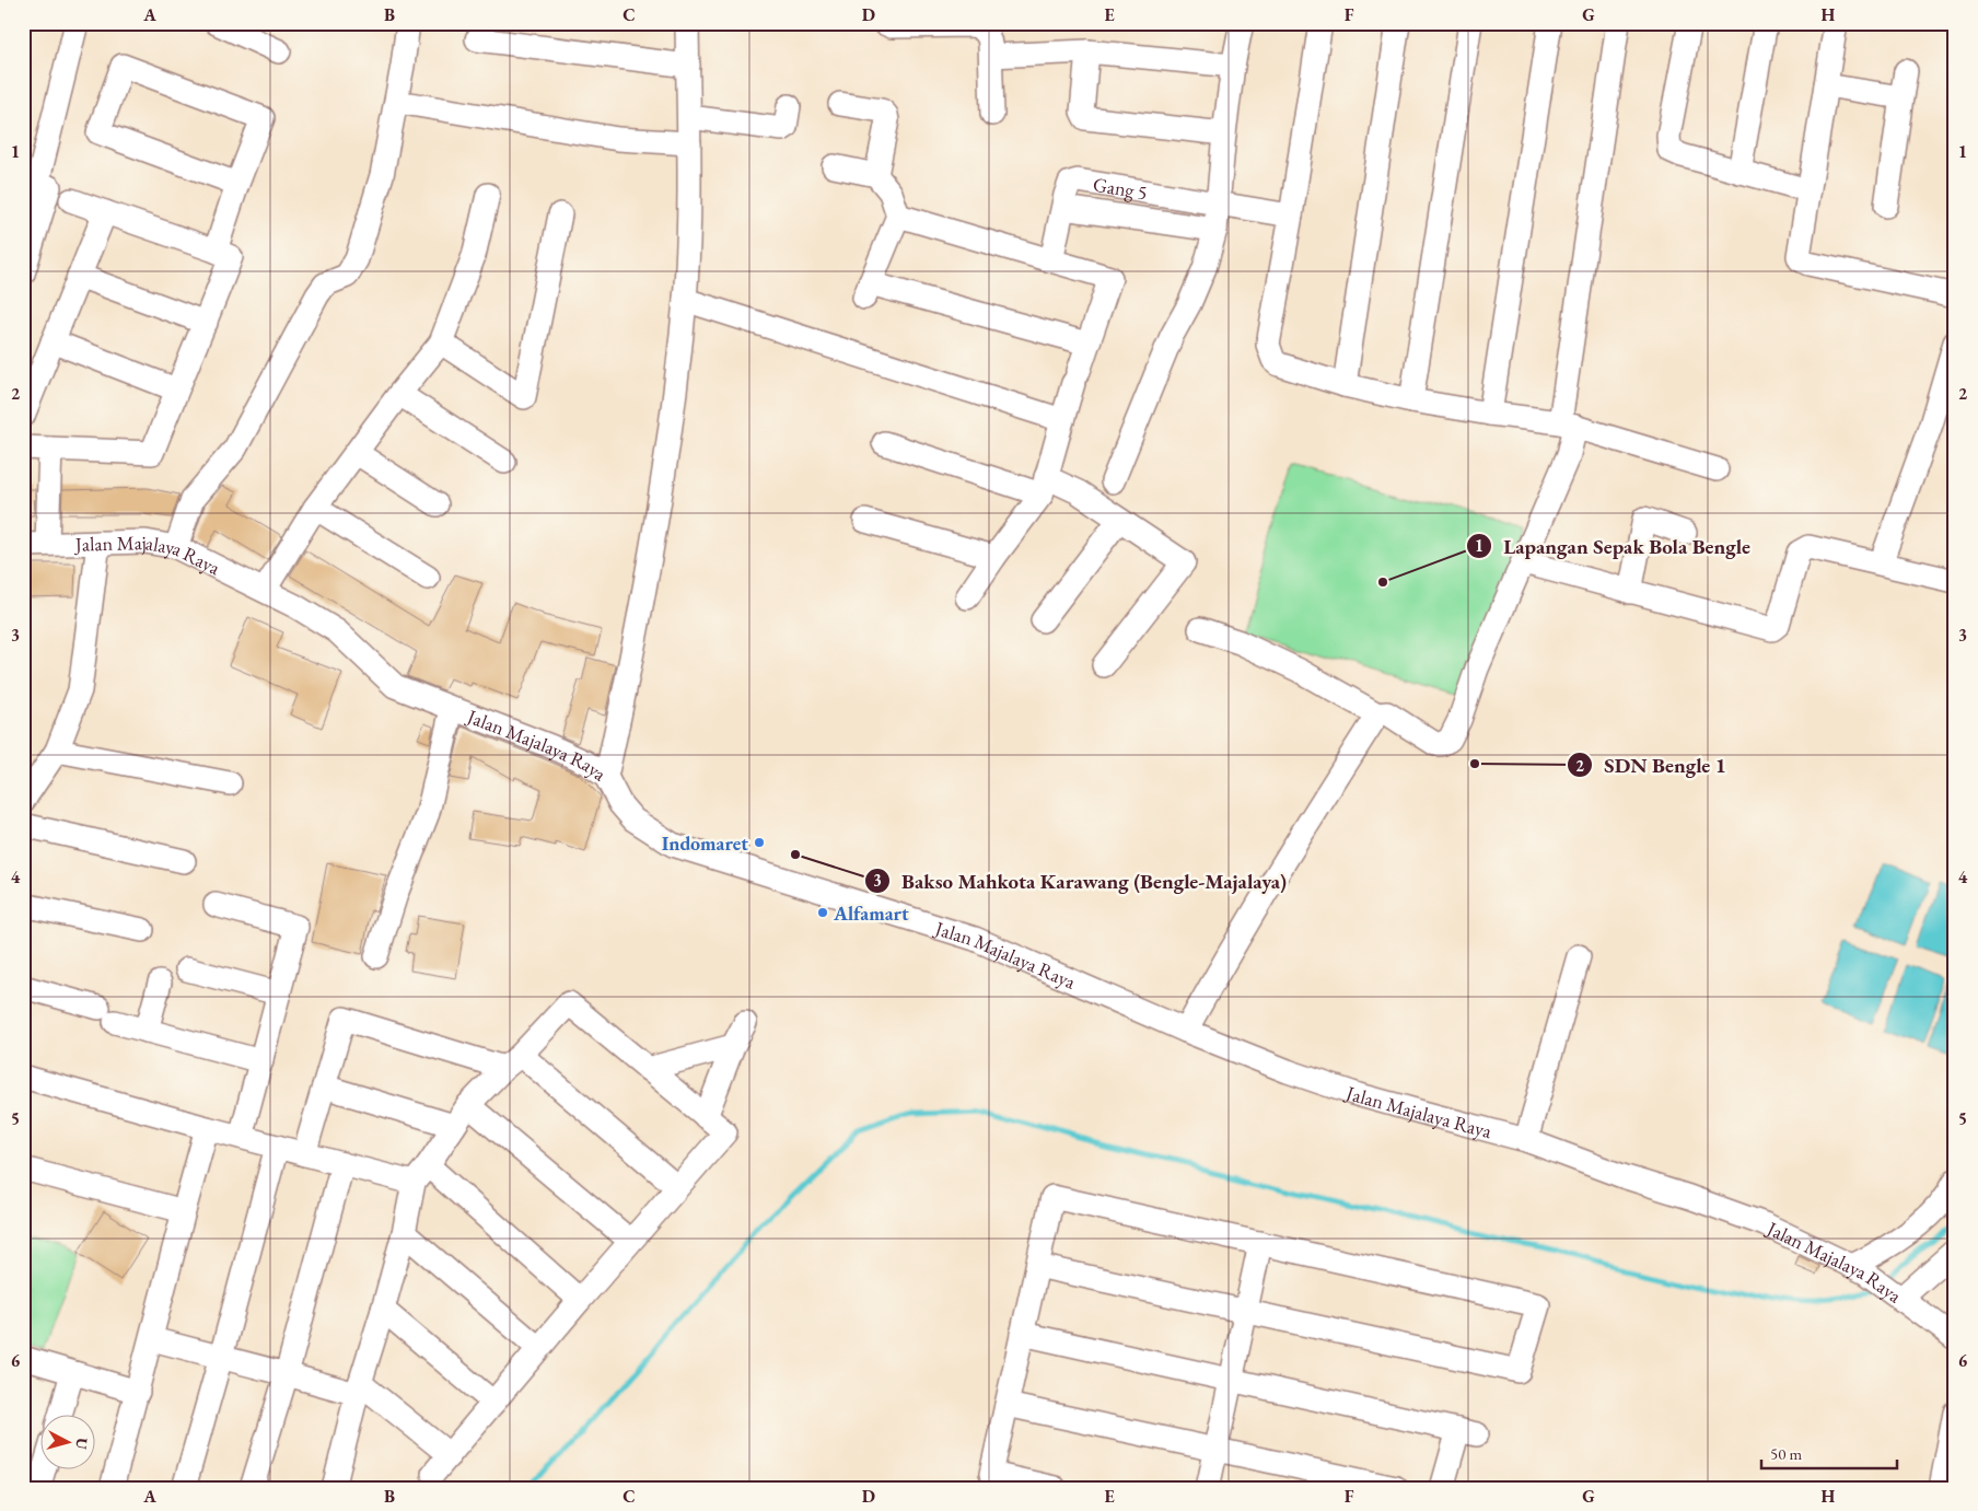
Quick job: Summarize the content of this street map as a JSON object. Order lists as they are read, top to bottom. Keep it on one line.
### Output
{"streets":{"street":["Gang 5","Jalan Majalaya Raya"]},"places":["Lapangan Sepak Bola Bengle","SDN Bengle 1","Indomaret","Bakso Mahkota Karawang (Bengle-Majalaya)","Alfamart"],"scale_bar":"50 m","north":"right","grid":{"columns":["A","B","C","D","E","F","G","H"],"rows":["1","2","3","4","5","6"]}}
